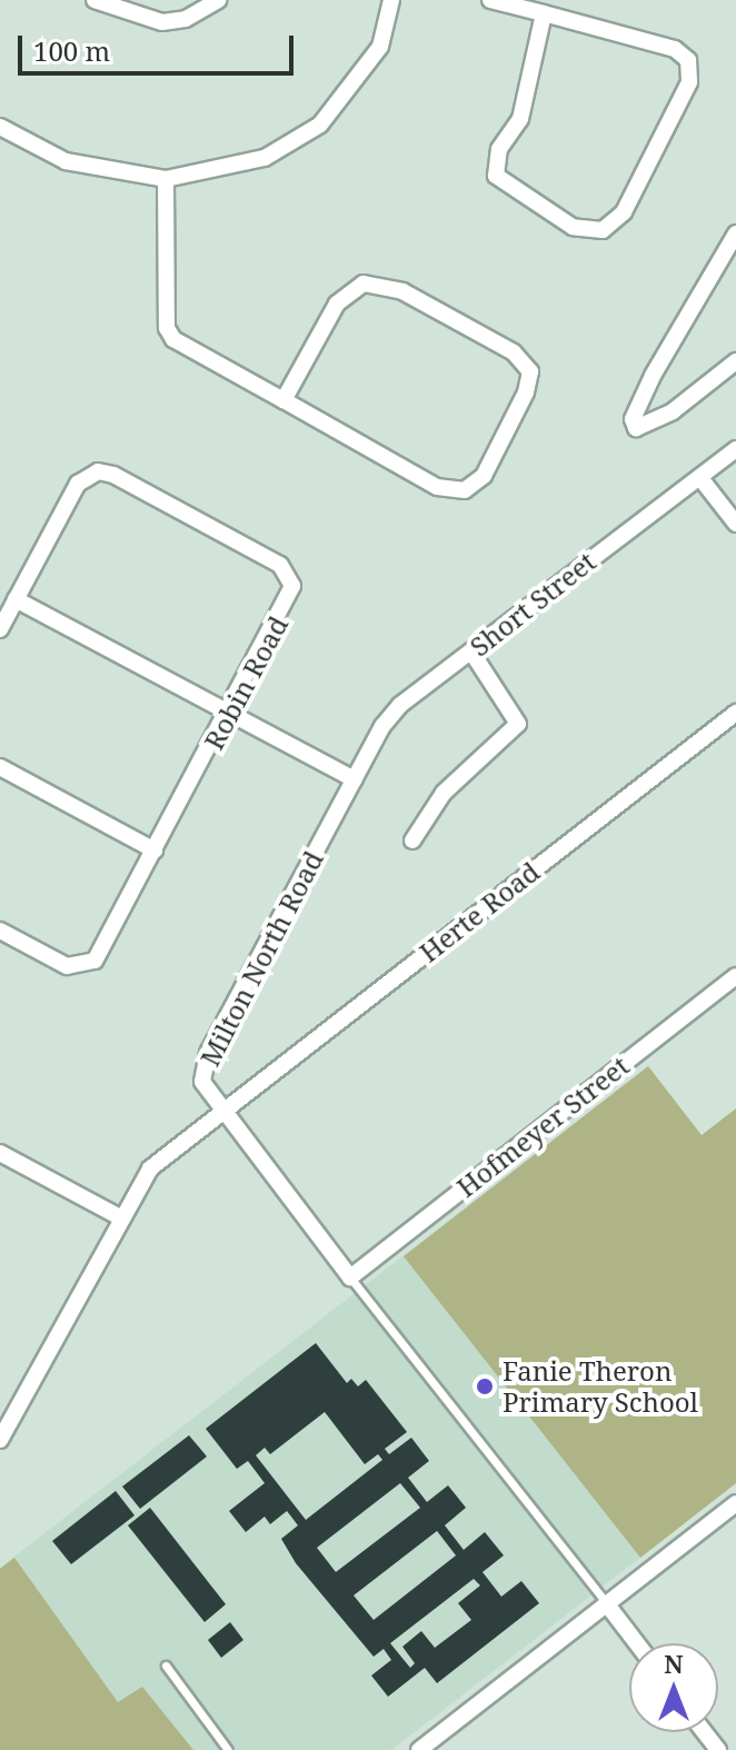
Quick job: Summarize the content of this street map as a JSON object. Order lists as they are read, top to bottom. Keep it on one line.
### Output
{"streets":{"street":["Short Street","Robin Road","Herte Road","Milton North Road","Hofmeyer Street"]},"crossings":[["Short Street","Milton North Road"],["Herte Road","Milton North Road"],["Milton North Road","Hofmeyer Street"]],"places":["Fanie Theron Primary School"],"scale_bar":"100 m","north":"top"}
